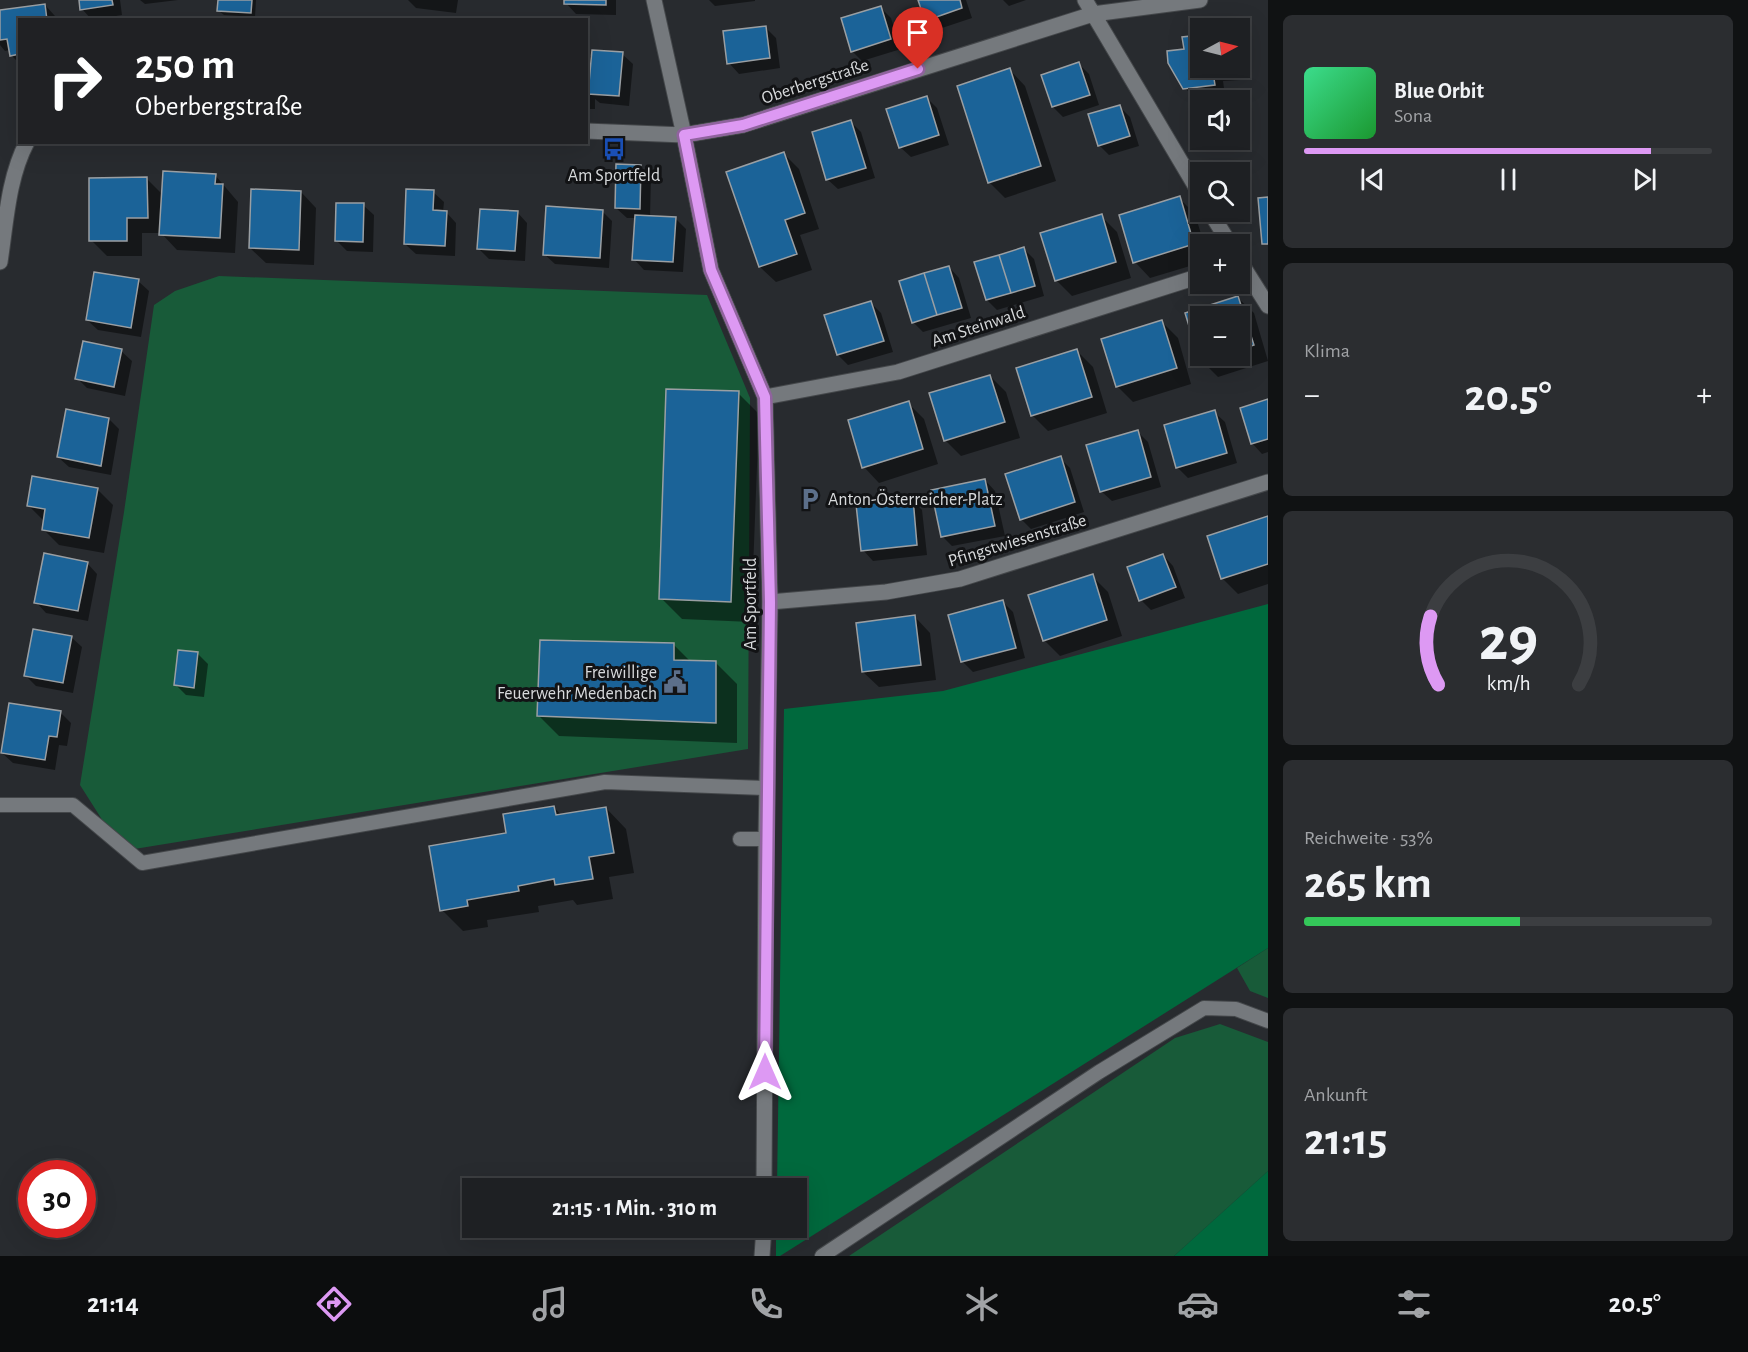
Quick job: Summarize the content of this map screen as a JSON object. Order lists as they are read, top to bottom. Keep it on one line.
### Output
{"streets":{"street":["Oberbergstraße","Am Steinwald","Pfingstwiesenstraße","Am Sportfeld"]},"crossings":[["Oberbergstraße","Am Sportfeld"],["Am Steinwald","Am Sportfeld"],["Pfingstwiesenstraße","Am Sportfeld"]],"places":{"bus stop":["Am Sportfeld"],"parking":["Anton-Österreicher-Platz"],"public building":["Freiwillige Feuerwehr Medenbach"]},"north":"right","page":{"map_buttons":["+","−"],"turn":["250 m","Oberbergstraße"],"song":["Blue Orbit","Sona"],"tile":["Klima",["Reichweite · 53%","265 km"],["Ankunft","21:15"]],"heat":["−","20.5°","+"],"limit":"30","trip":"21:15 · 1 Min. · 310 m","tabs":["21:14","20.5°"],"gauge":["29","km/h"]}}
